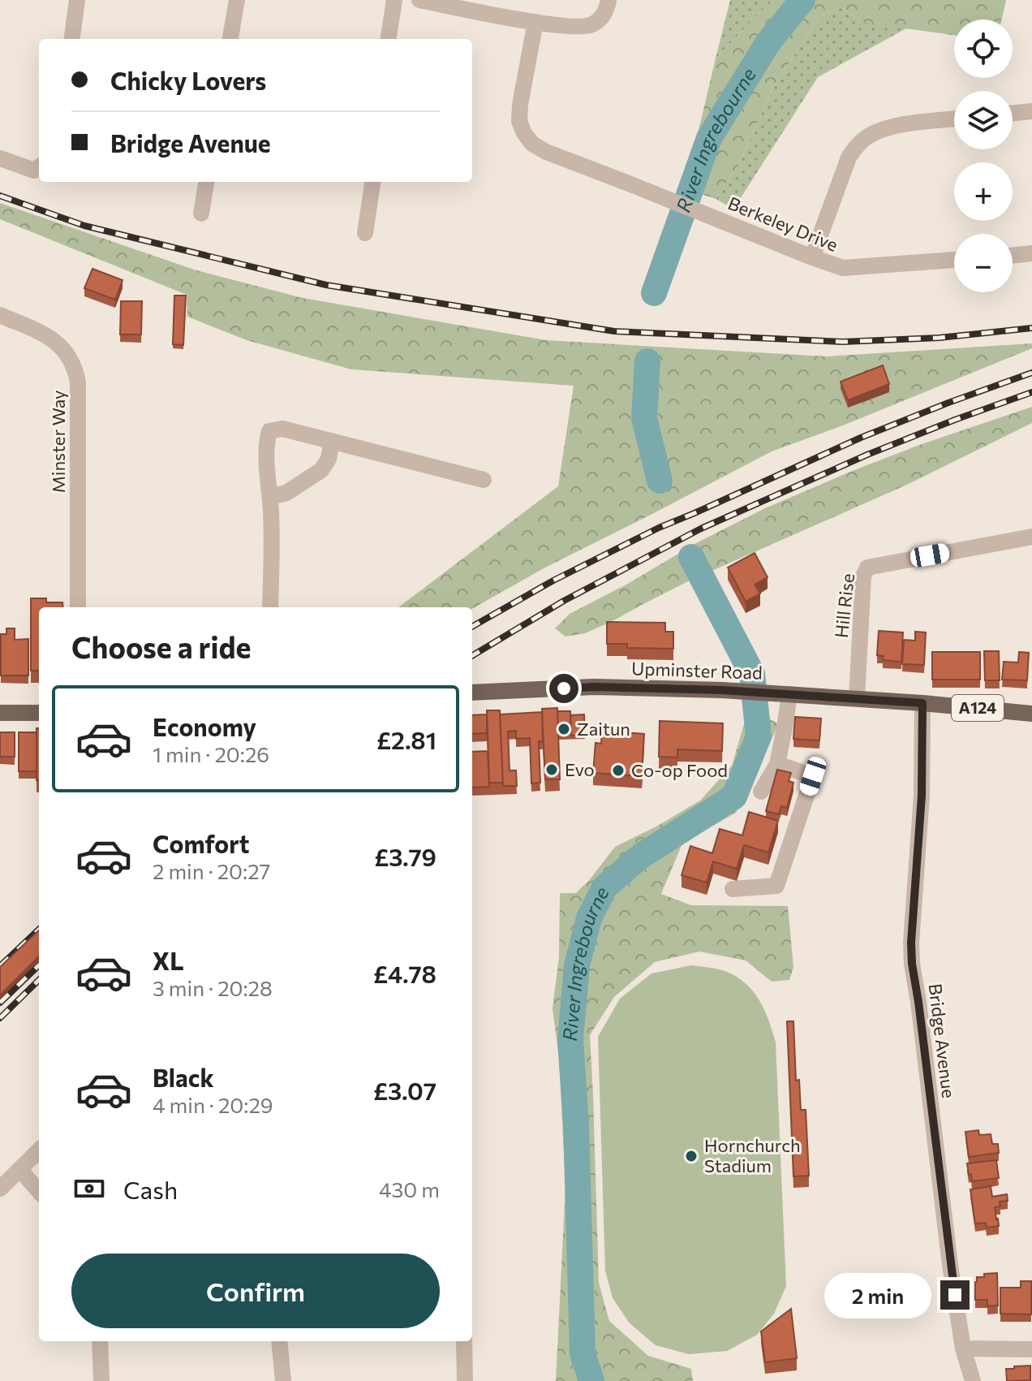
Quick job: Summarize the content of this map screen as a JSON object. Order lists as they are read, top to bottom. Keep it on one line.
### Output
{"streets":{"main road":["Upminster Road","A124"],"street":["Berkeley Drive","Minster Way","Hill Rise","Bridge Avenue"]},"crossings":[["Hill Rise","Upminster Road"],["Upminster Road","A124"],["Upminster Road","Bridge Avenue"],["A124","Bridge Avenue"]],"water":["River Ingrebourne"],"places":["Zaitun","Evo","Co-op Food","Hornchurch Stadium"],"page":{"map_buttons":["+","−"],"banner":["Chicky Lovers","Bridge Avenue"],"heading":"Choose a ride","list":[{"name":"Economy","note":"1 min · 20:26","value":"£2.81"},{"name":"Comfort","note":"2 min · 20:27","value":"£3.79"},{"name":"XL","note":"3 min · 20:28","value":"£4.78"},{"name":"Black","note":"4 min · 20:29","value":"£3.07"}],"pay":["Cash","430 m"],"buttons":"Confirm","bubble":"2 min"}}
